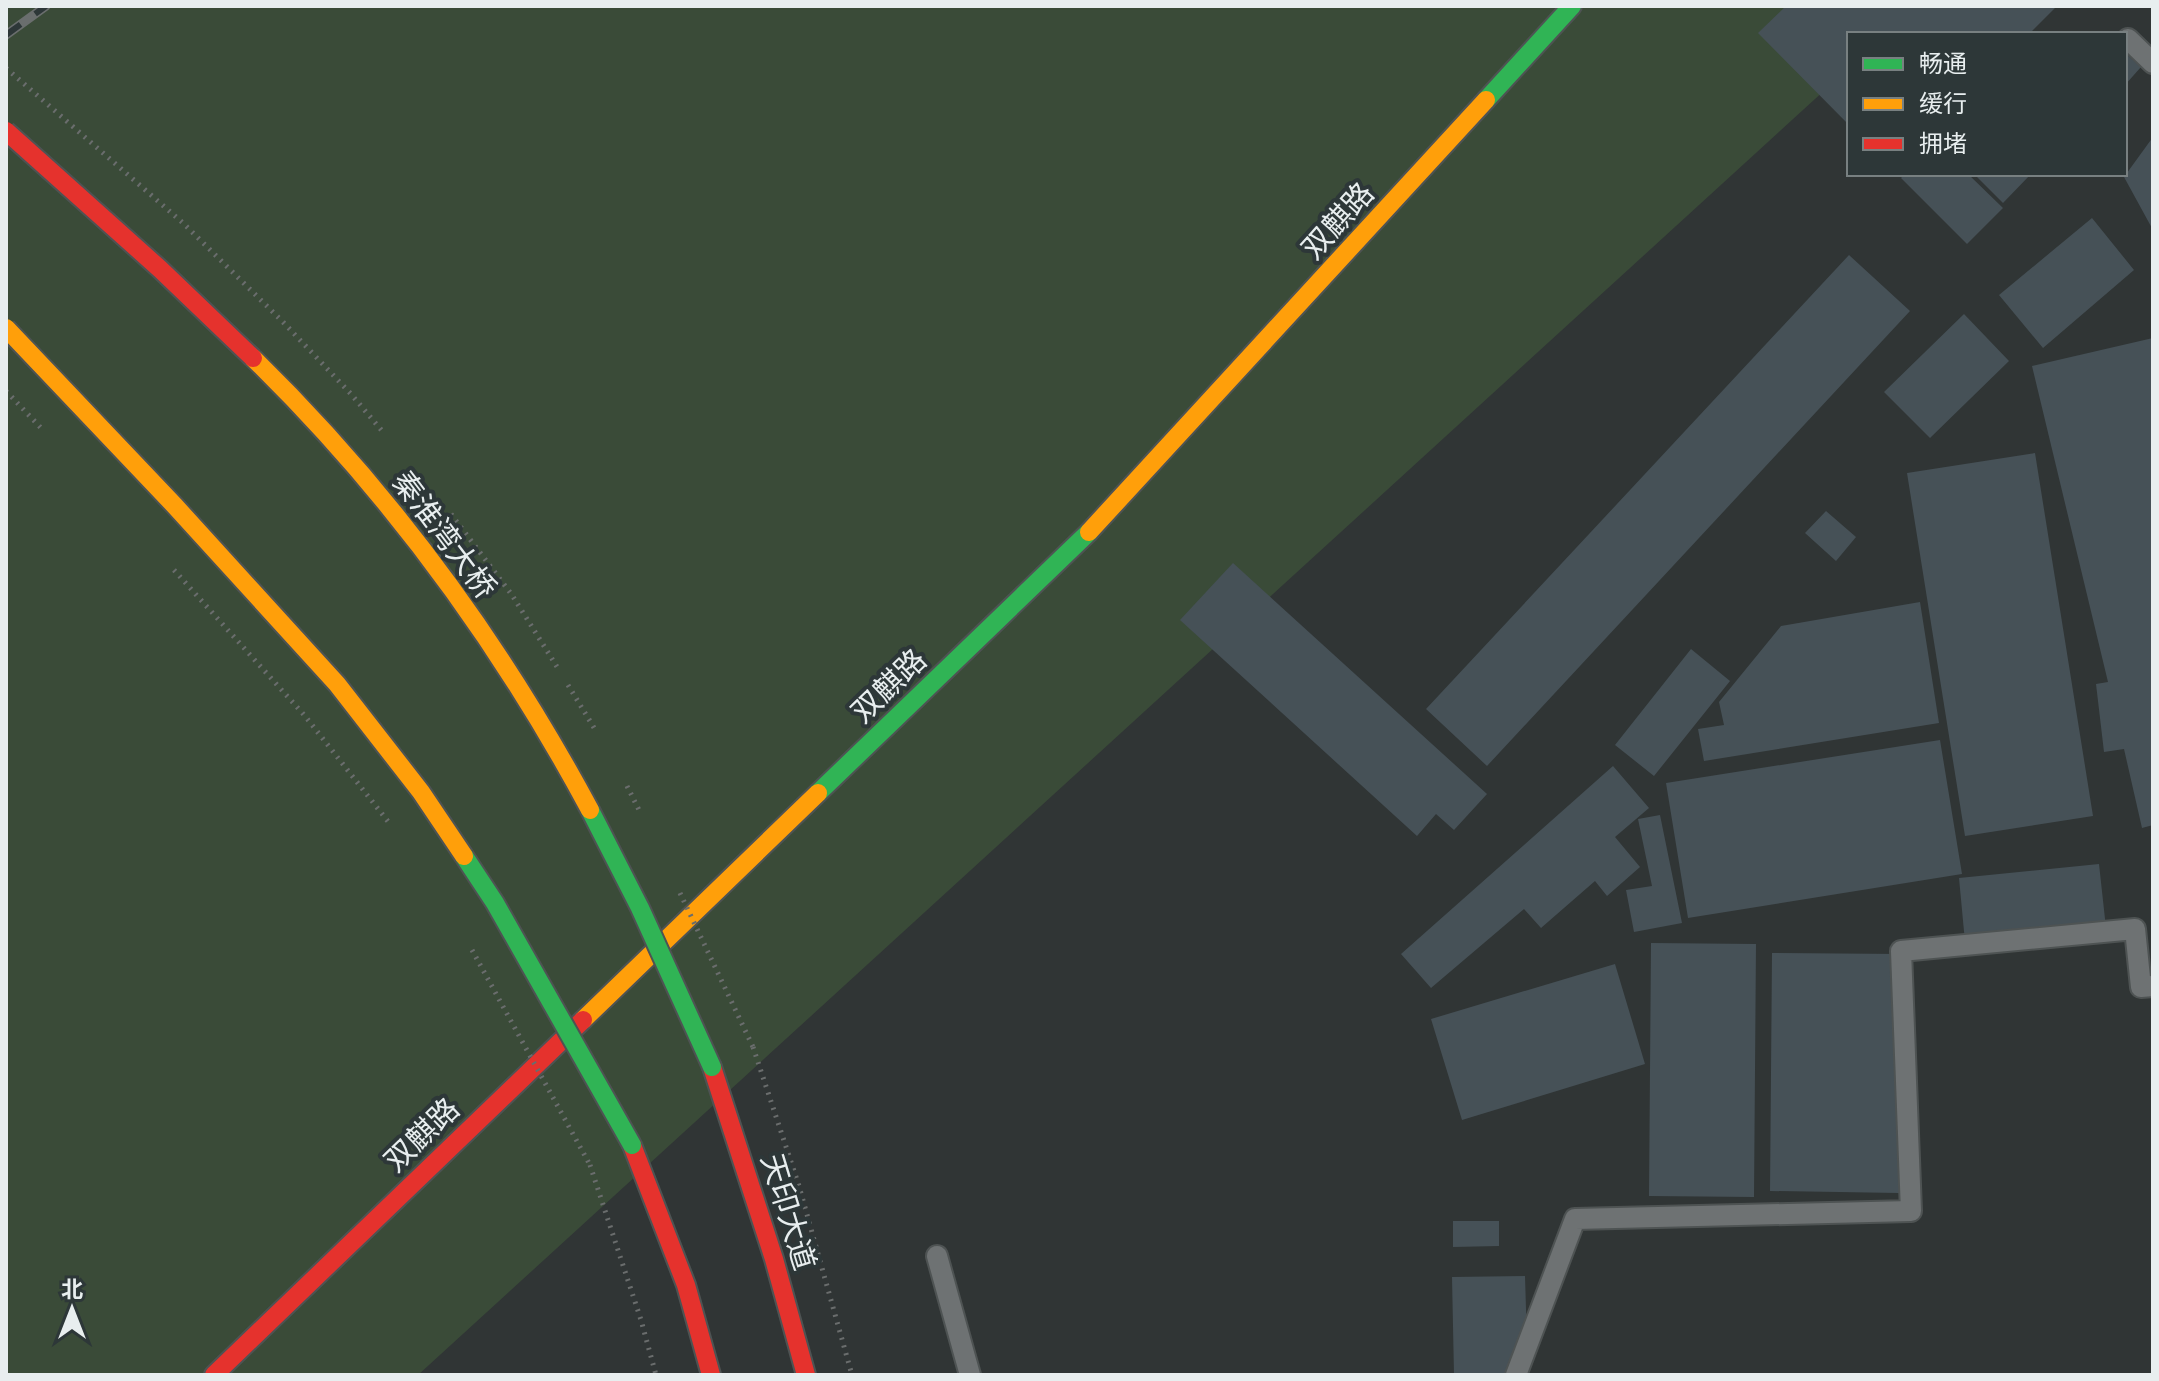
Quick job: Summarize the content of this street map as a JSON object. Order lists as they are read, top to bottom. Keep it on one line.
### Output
{"streets":{"main road":["双麒路","秦淮湾大桥","天印大道"]},"crossings":[["秦淮湾大桥","天印大道"]],"legend":["畅通","缓行","拥堵"],"north":"top"}
